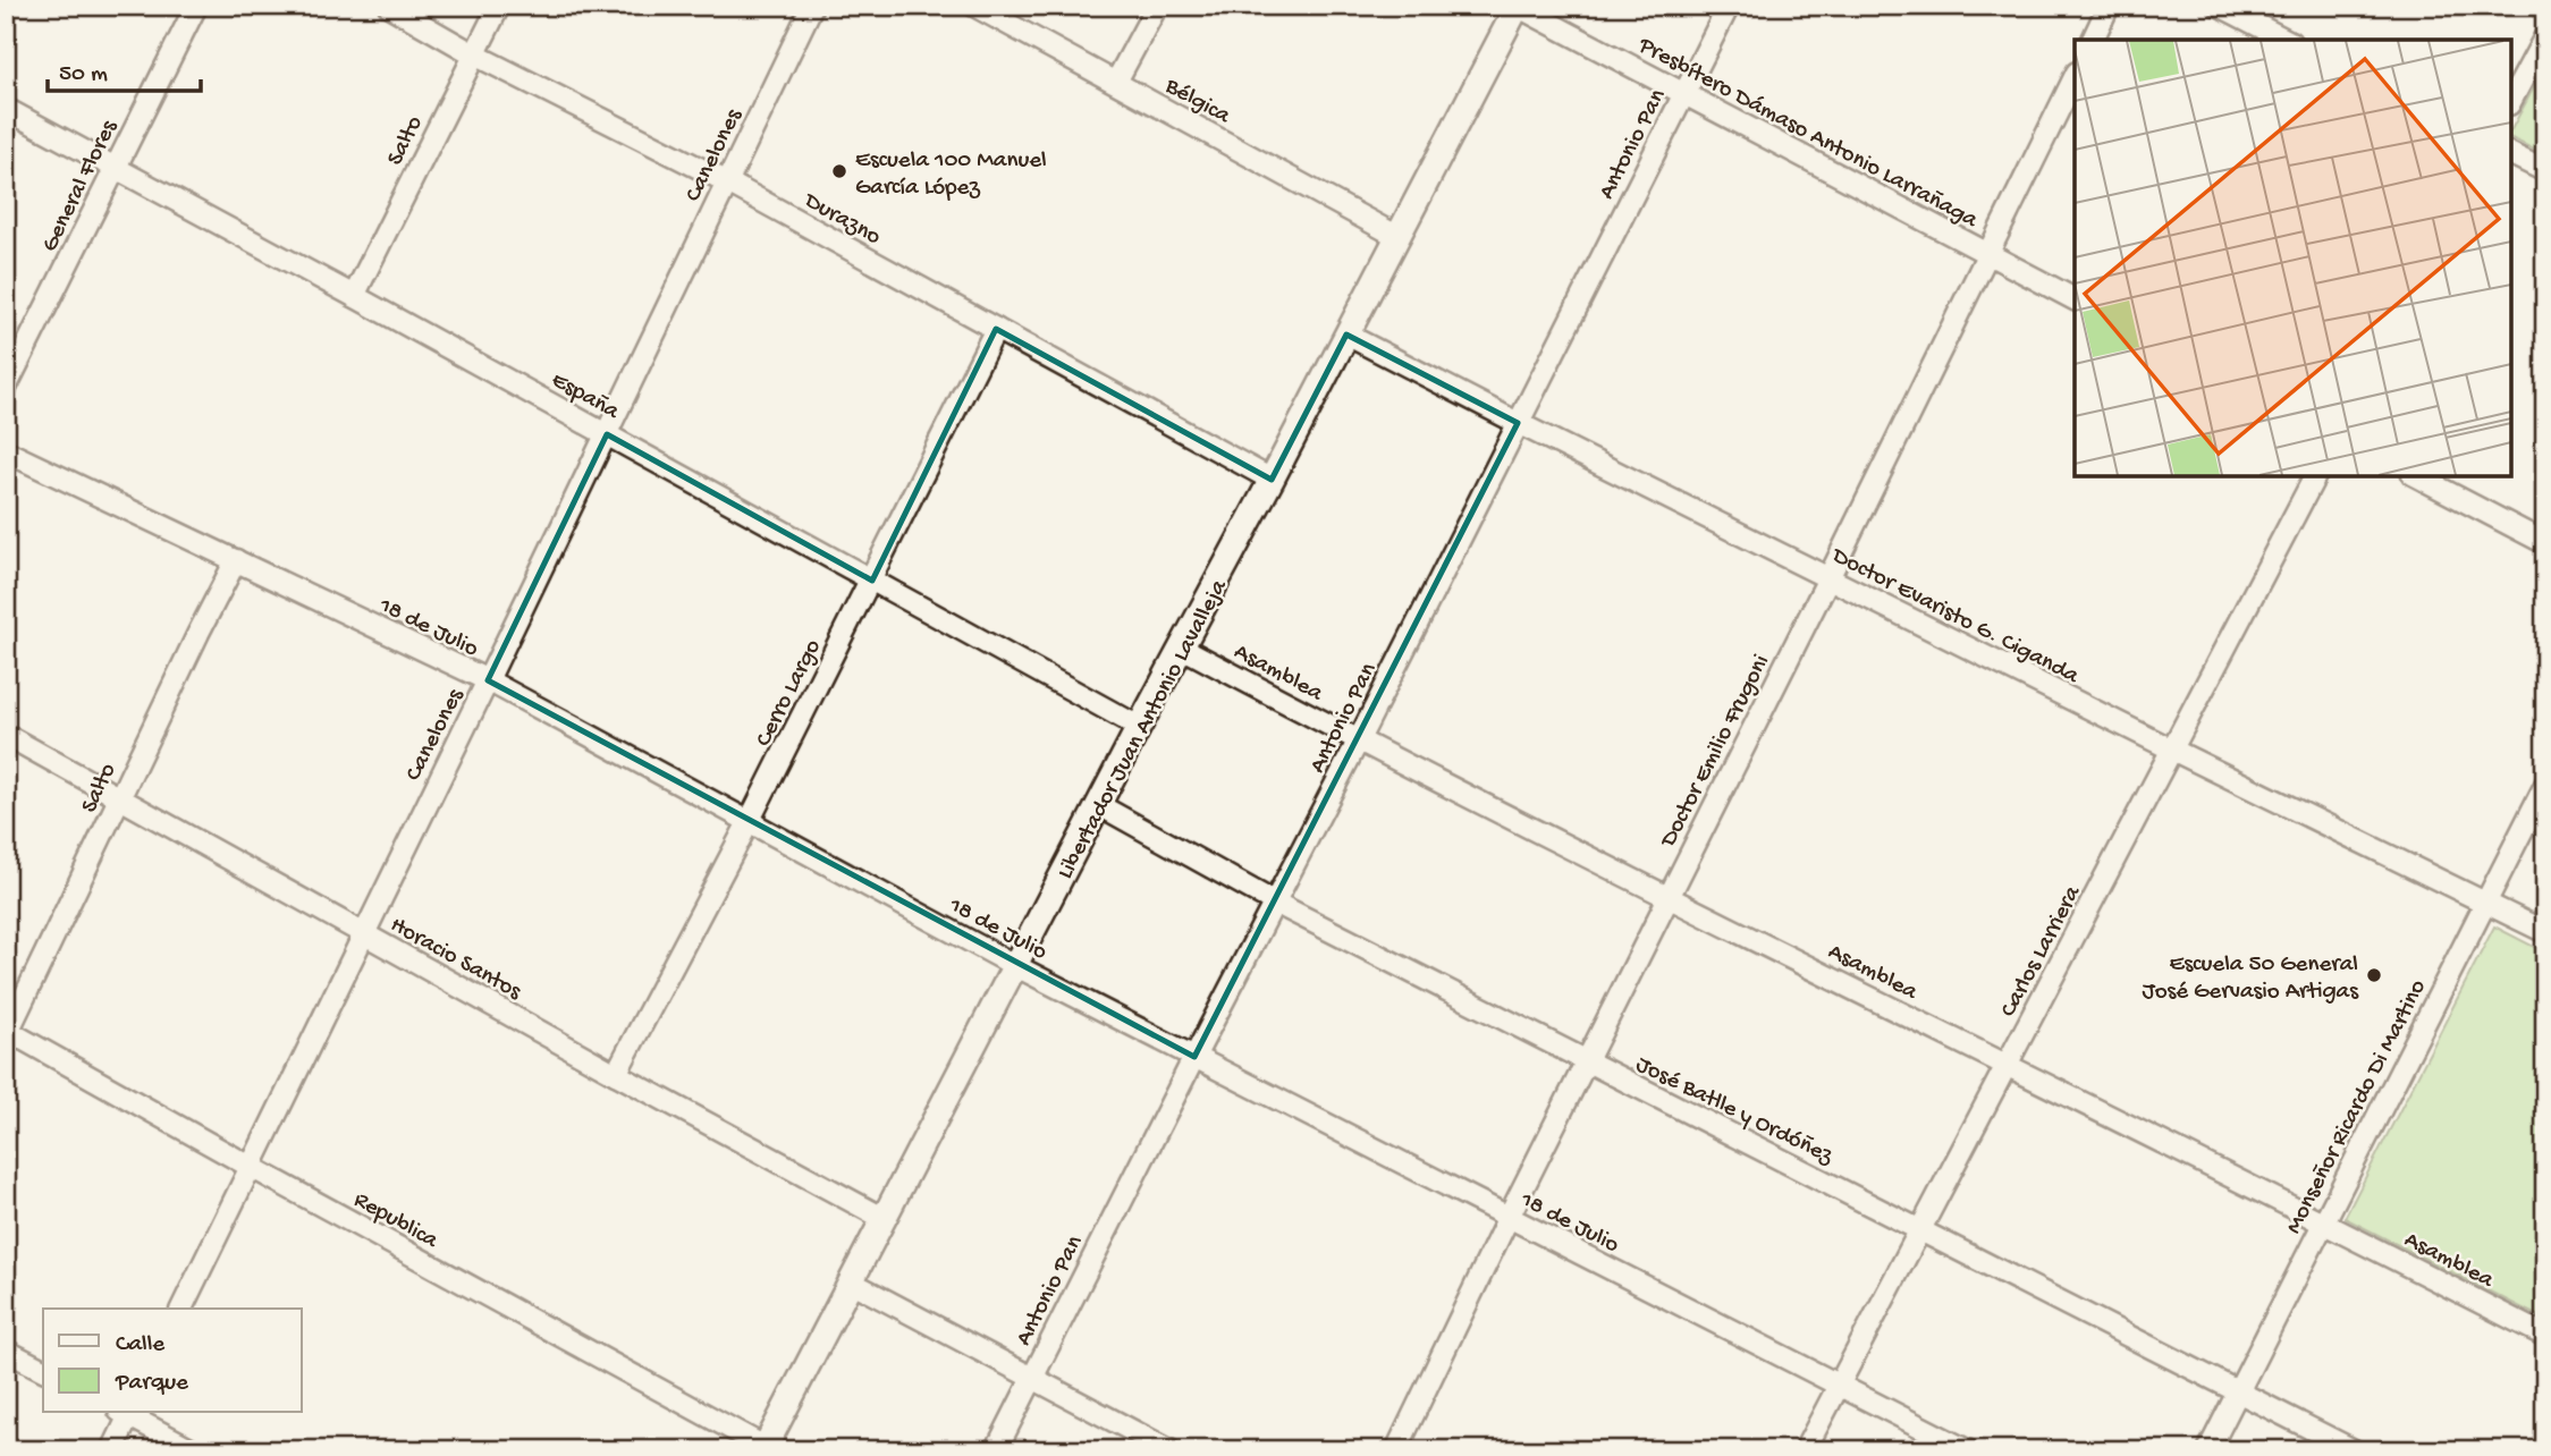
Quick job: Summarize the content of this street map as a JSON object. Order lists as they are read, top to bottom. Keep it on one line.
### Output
{"streets":{"street":["Bélgica","Presbítero Dámaso Antonio Larrañaga","Salto","Antonio Pan","Canelones","General Flores","Durazno","España","Doctor Evaristo G. Ciganda","18 de Julio","Asamblea","Cerro Largo","Libertador Juan Antonio Lavalleja","Doctor Emilio Frugoni","Carlos Larriera","Horacio Santos","Monseñor Ricardo Di Martino","José Batlle y Ordóñez","Republica"]},"crossings":[["Bélgica","Libertador Juan Antonio Lavalleja"],["Presbítero Dámaso Antonio Larrañaga","Antonio Pan"],["Presbítero Dámaso Antonio Larrañaga","Libertador Juan Antonio Lavalleja"],["Presbítero Dámaso Antonio Larrañaga","Doctor Emilio Frugoni"],["Salto","Durazno"],["Salto","España"],["Salto","18 de Julio"],["Salto","Horacio Santos"],["Salto","Republica"],["Antonio Pan","Doctor Evaristo G. Ciganda"],["Antonio Pan","18 de Julio"],["Antonio Pan","Asamblea"],["Antonio Pan","José Batlle y Ordóñez"],["Canelones","Durazno"],["Canelones","España"],["Canelones","18 de Julio"],["Canelones","Horacio Santos"],["Canelones","Republica"],["General Flores","España"],["Durazno","Cerro Largo"],["Durazno","Libertador Juan Antonio Lavalleja"],["España","Cerro Largo"],["España","Libertador Juan Antonio Lavalleja"],["Doctor Evaristo G. Ciganda","Libertador Juan Antonio Lavalleja"],["Doctor Evaristo G. Ciganda","Doctor Emilio Frugoni"],["Doctor Evaristo G. Ciganda","Carlos Larriera"],["Doctor Evaristo G. Ciganda","Monseñor Ricardo Di Martino"],["18 de Julio","Cerro Largo"],["18 de Julio","Libertador Juan Antonio Lavalleja"],["18 de Julio","Doctor Emilio Frugoni"],["18 de Julio","Carlos Larriera"],["Asamblea","Libertador Juan Antonio Lavalleja"],["Asamblea","Doctor Emilio Frugoni"],["Asamblea","Carlos Larriera"],["Asamblea","Monseñor Ricardo Di Martino"],["Cerro Largo","Horacio Santos"],["Libertador Juan Antonio Lavalleja","Horacio Santos"],["Libertador Juan Antonio Lavalleja","José Batlle y Ordóñez"],["Libertador Juan Antonio Lavalleja","Republica"],["Doctor Emilio Frugoni","José Batlle y Ordóñez"],["Carlos Larriera","José Batlle y Ordóñez"],["Monseñor Ricardo Di Martino","José Batlle y Ordóñez"]],"places":["Escuela 100 Manuel García López","Escuela 50 General José Gervasio Artigas"],"legend":["Calle","Parque"],"scale_bar":"50 m"}
